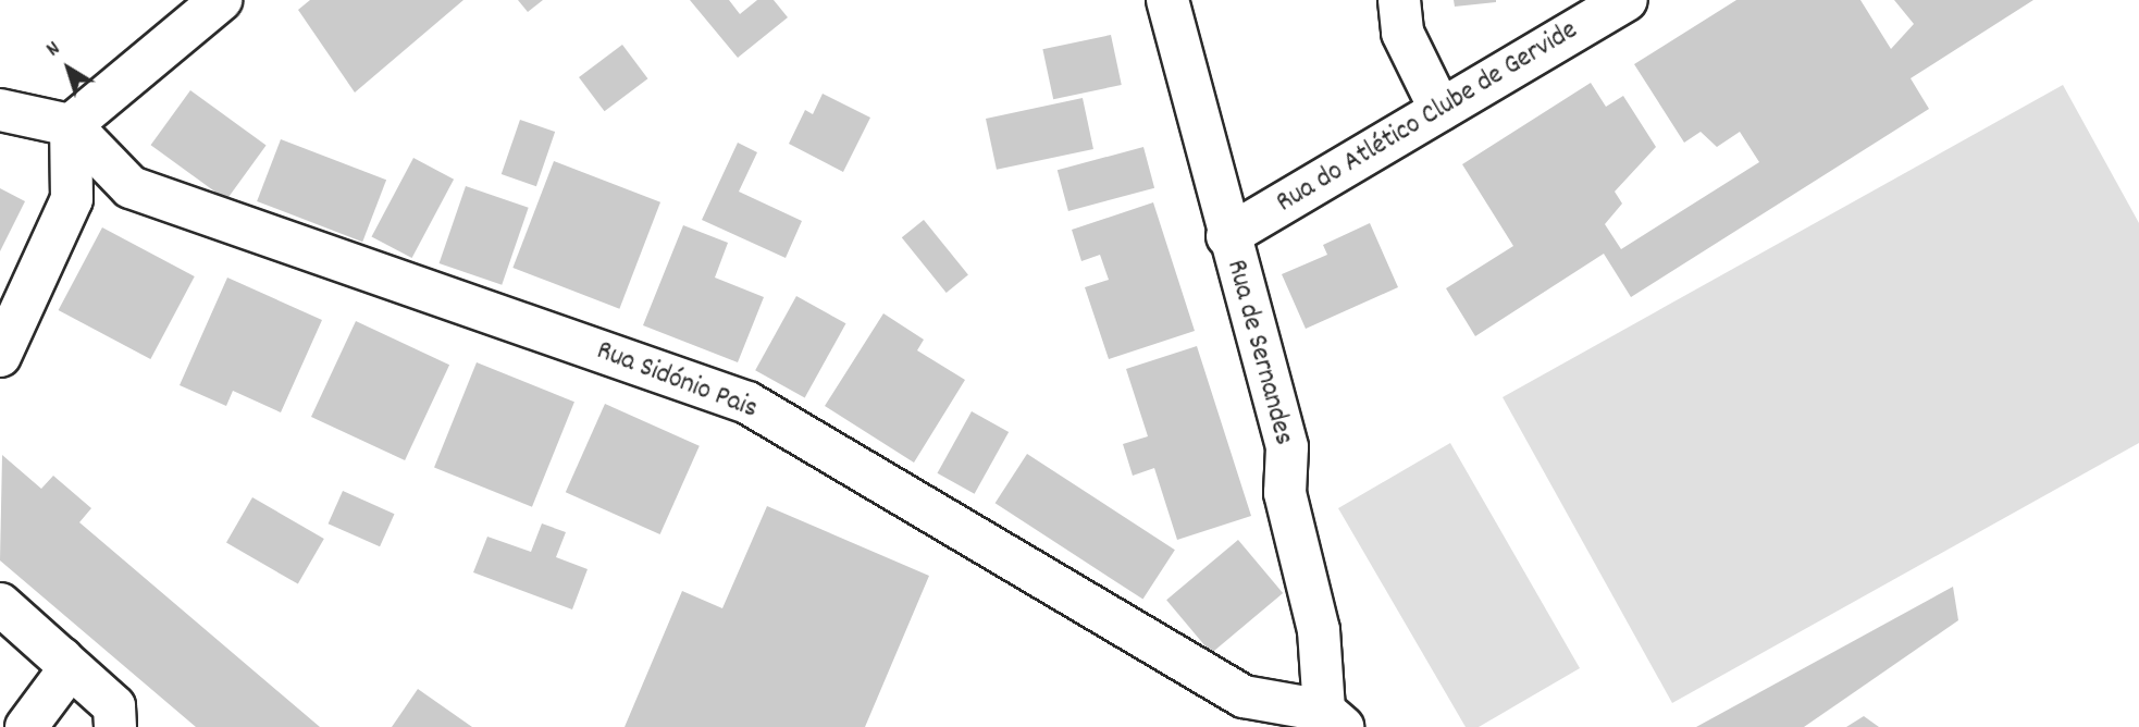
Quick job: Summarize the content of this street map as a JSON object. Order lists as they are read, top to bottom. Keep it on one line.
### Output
{"streets":{"street":["Rua do Atlético Clube de Gervide","Rua de Sernandes","Rua Sidónio Pais"]},"crossings":[["Rua do Atlético Clube de Gervide","Rua de Sernandes"],["Rua de Sernandes","Rua Sidónio Pais"]],"north":"top left"}
